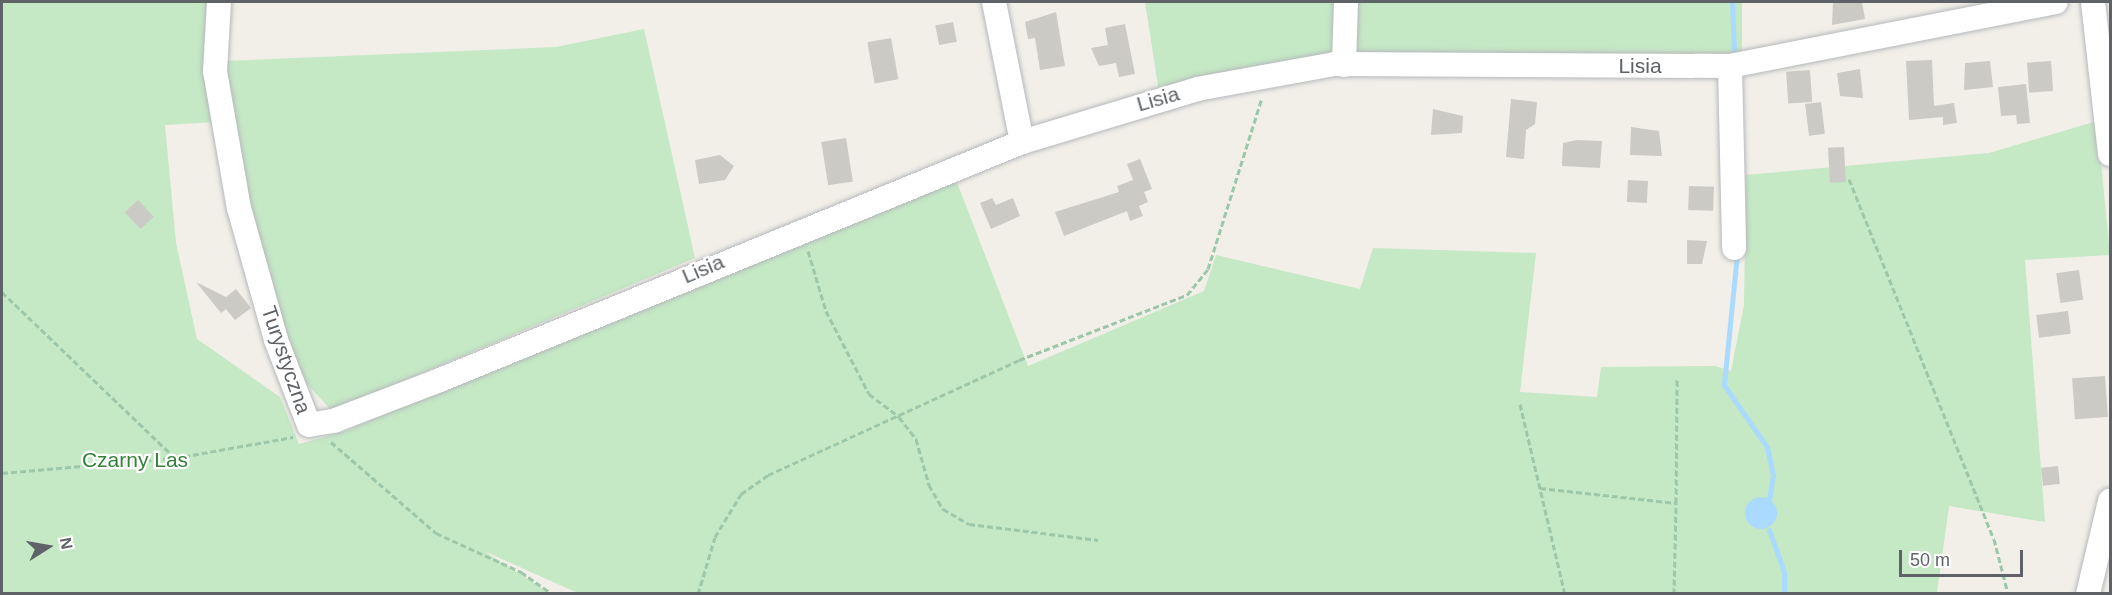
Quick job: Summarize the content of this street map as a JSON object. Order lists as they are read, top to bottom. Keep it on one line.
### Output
{"streets":{"street":["Lisia","Turystyczna"]},"crossings":[["Lisia","Turystyczna"]],"parks":["Czarny Las"],"scale_bar":"50 m","north":"right"}
